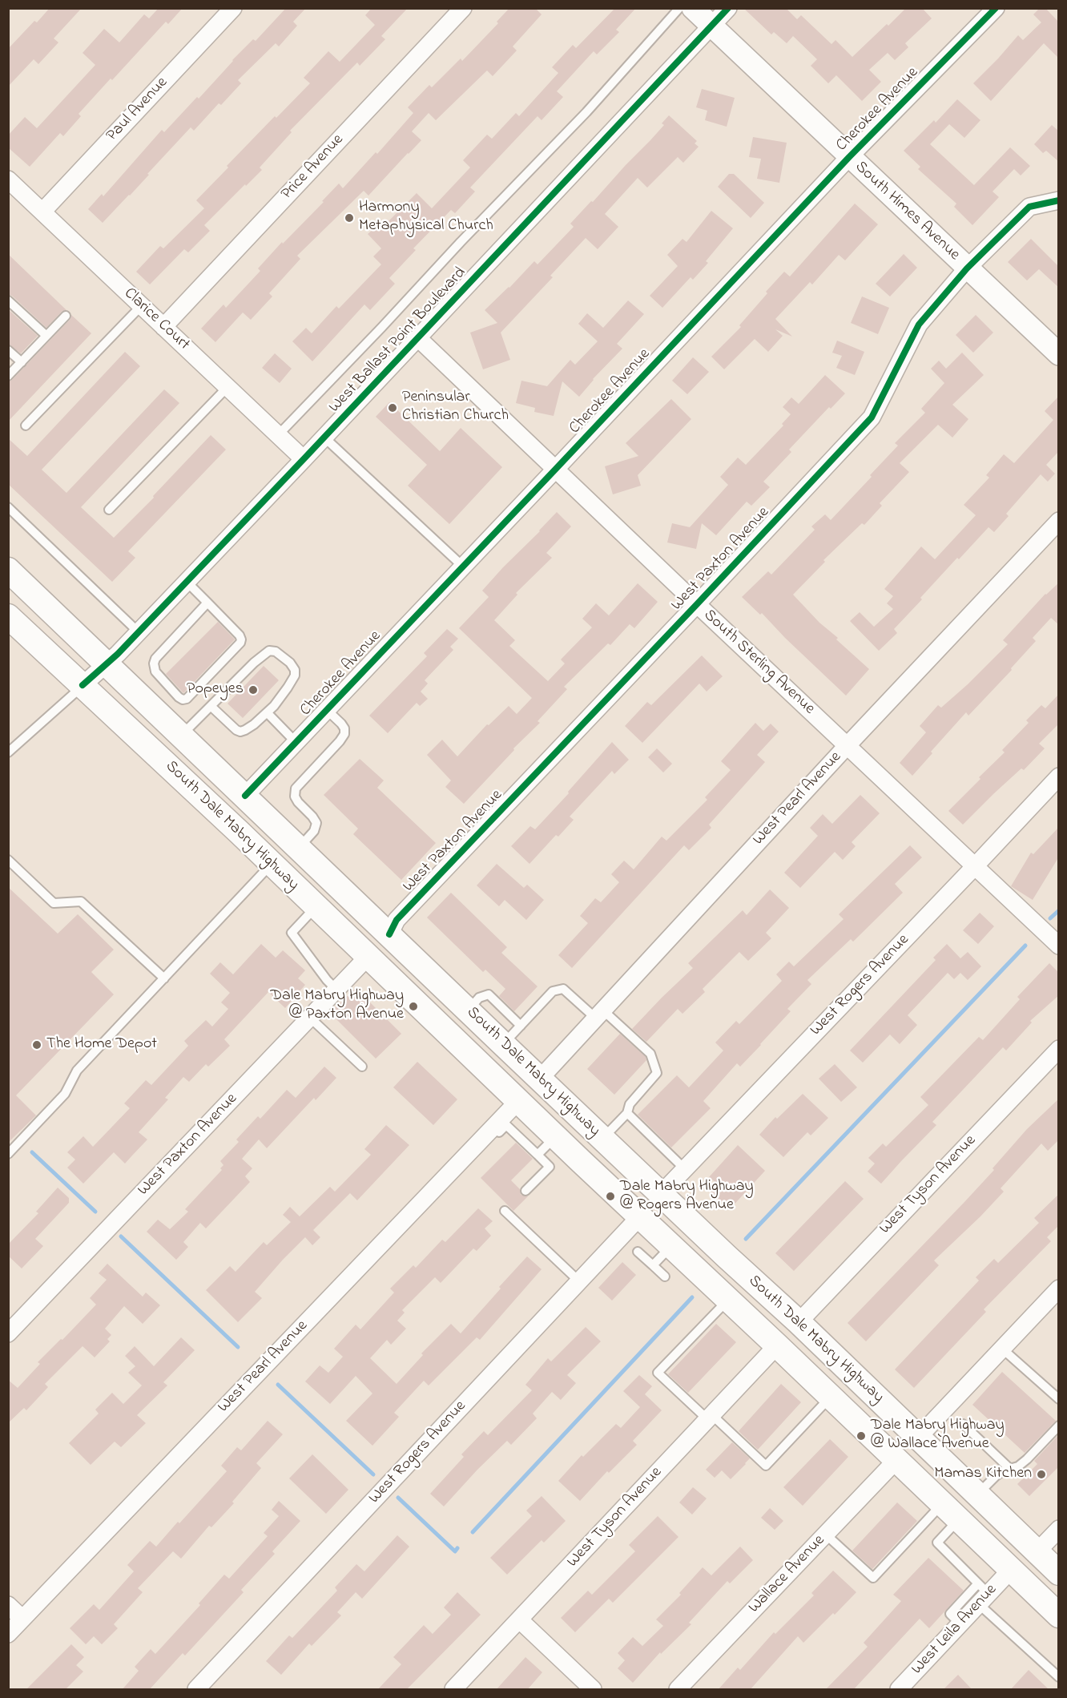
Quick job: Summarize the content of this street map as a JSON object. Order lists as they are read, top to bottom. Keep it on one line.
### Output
{"streets":{"main road":["South Dale Mabry Highway"],"street":["Paul Avenue","Cherokee Avenue","Price Avenue","South Himes Avenue","Clarice Court","West Ballast Point Boulevard","West Paxton Avenue","South Sterling Avenue","West Pearl Avenue","West Rogers Avenue","West Tyson Avenue","Wallace Avenue","West Leila Avenue"]},"crossings":[["Paul Avenue","Clarice Court"],["Cherokee Avenue","South Himes Avenue"],["Cherokee Avenue","South Sterling Avenue"],["Cherokee Avenue","South Dale Mabry Highway"],["Price Avenue","Clarice Court"],["South Himes Avenue","West Ballast Point Boulevard"],["South Himes Avenue","West Paxton Avenue"],["Clarice Court","West Ballast Point Boulevard"],["West Ballast Point Boulevard","South Sterling Avenue"],["West Ballast Point Boulevard","South Dale Mabry Highway"],["West Paxton Avenue","South Sterling Avenue"],["West Paxton Avenue","South Dale Mabry Highway"],["South Sterling Avenue","West Pearl Avenue"],["South Sterling Avenue","West Rogers Avenue"],["West Pearl Avenue","South Dale Mabry Highway"],["South Dale Mabry Highway","West Rogers Avenue"],["South Dale Mabry Highway","West Tyson Avenue"],["South Dale Mabry Highway","Wallace Avenue"],["South Dale Mabry Highway","West Leila Avenue"]],"places":["Harmony Metaphysical Church","Peninsular Christian Church","Popeyes","Dale Mabry Highway @ Paxton Avenue","The Home Depot","Dale Mabry Highway @ Rogers Avenue","Dale Mabry Highway @ Wallace Avenue","Mamas Kitchen"]}
